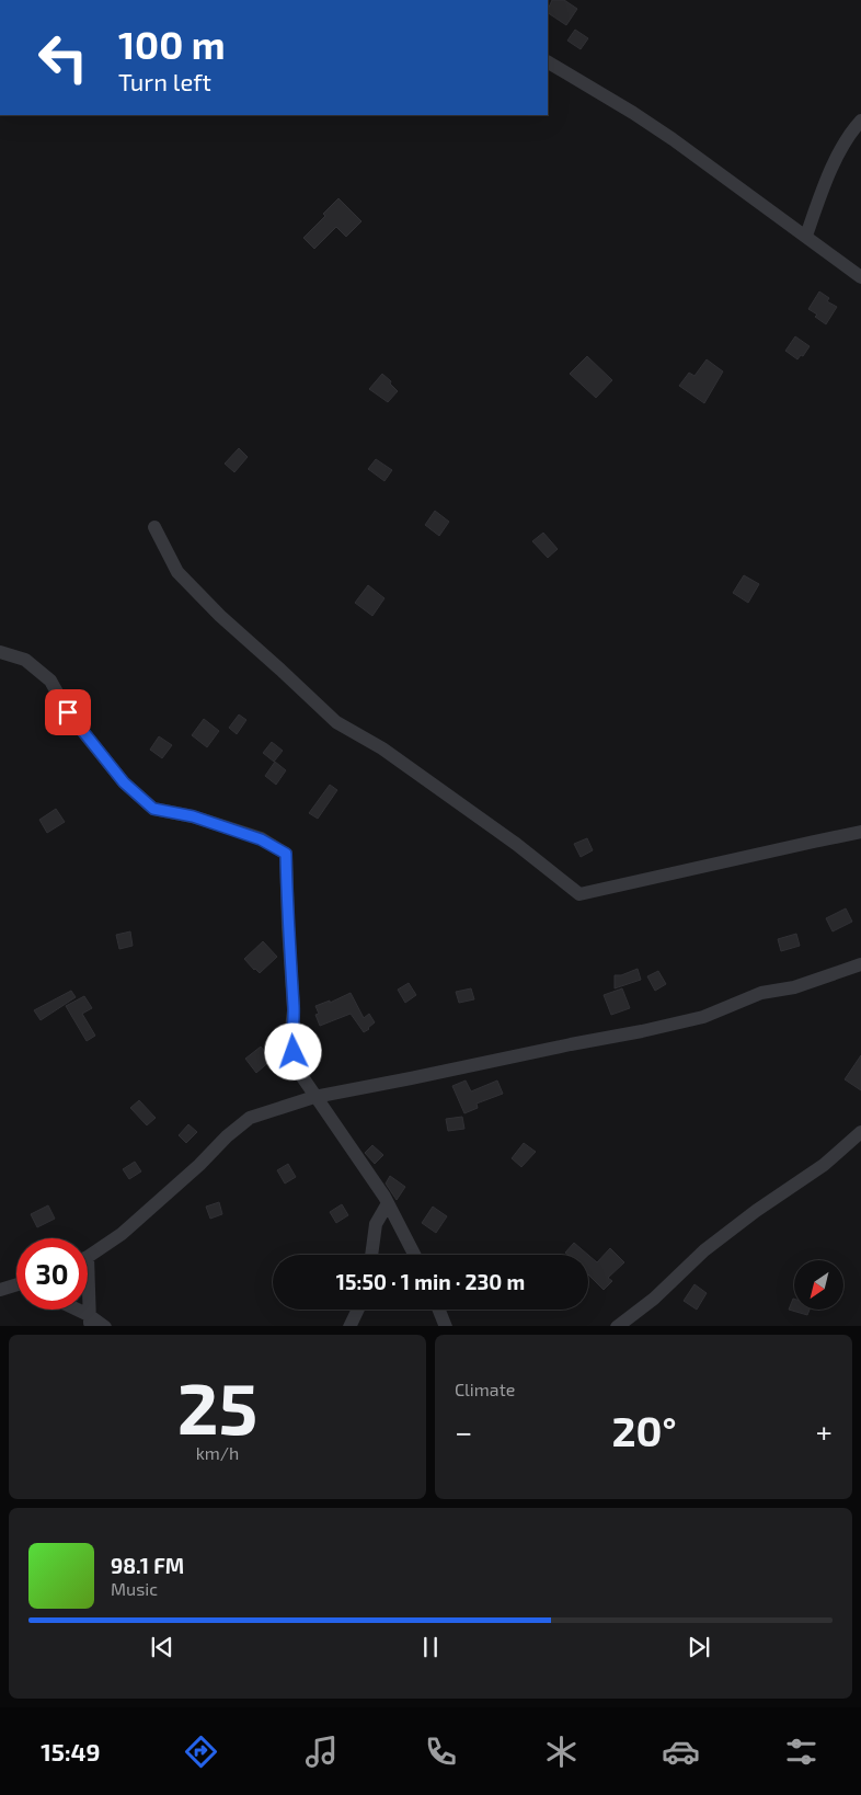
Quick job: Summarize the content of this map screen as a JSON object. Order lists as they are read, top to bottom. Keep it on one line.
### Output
{"north":"bottom left","page":{"turn":["100 m","Turn left"],"limit":"30","trip":"15:50 · 1 min · 230 m","tile":[["25","km/h"],"Climate"],"heat":["−","20°","+"],"song":["98.1 FM","Music"],"tabs":"15:49"}}
